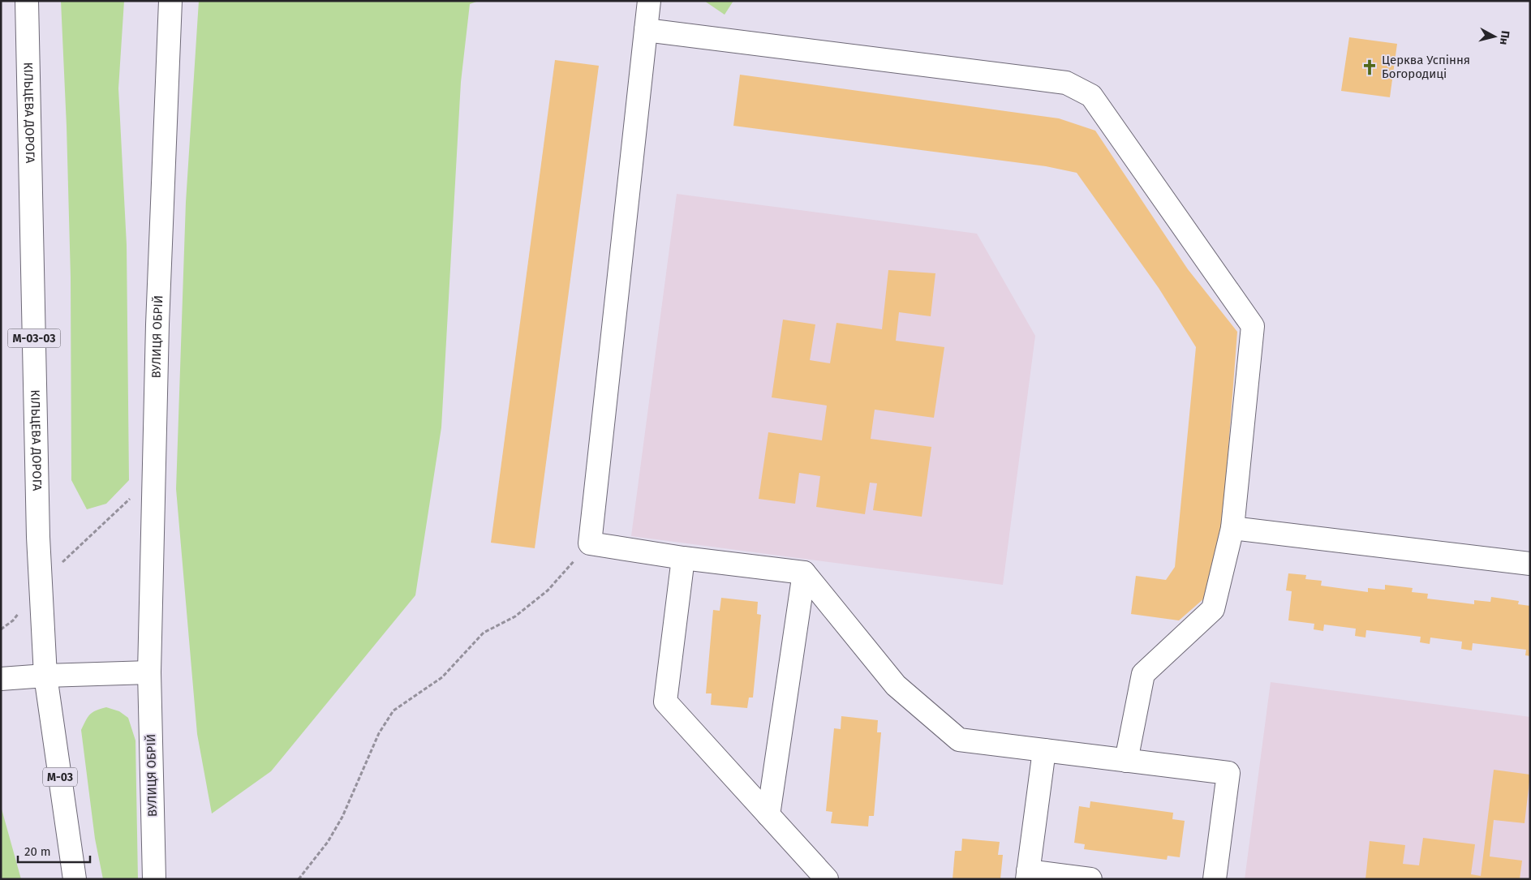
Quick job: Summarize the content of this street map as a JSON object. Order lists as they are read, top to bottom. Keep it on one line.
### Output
{"streets":{"main road":["КІЛЬЦЕВА ДОРОГА","ВУЛИЦЯ ОБРІЙ","М-03-03","М-03"]},"places":{"church":["Церква Успіння Богородиці"]},"scale_bar":"20 m","north":"right"}
